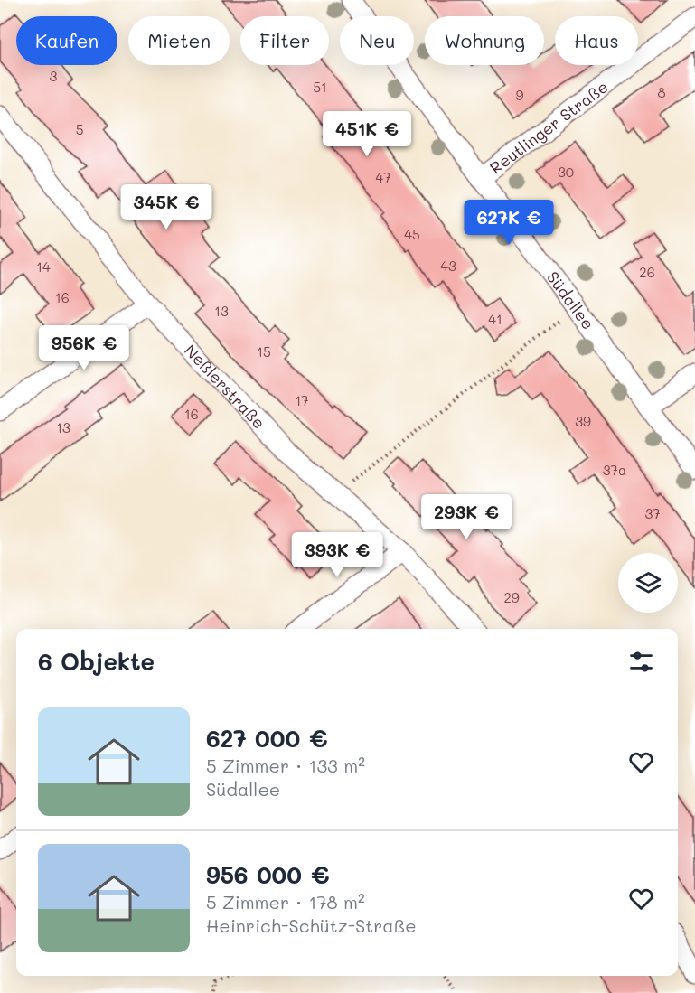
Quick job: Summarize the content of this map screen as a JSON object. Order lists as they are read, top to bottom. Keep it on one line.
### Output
{"streets":{"street":["Reutlinger Straße","Südallee","Neßlerstraße"]},"crossings":[["Reutlinger Straße","Südallee"]],"house_numbers":["3","51","8","9","5","30","47","45","43","14","26","16","13","41","15","17","16","39","13","37a","37","29"],"page":{"chip":["Kaufen","Mieten","Filter","Neu","Wohnung","Haus"],"price":["451K €","345K €","627K €","956K €","293K €","393K €"],"heading":"6 Objekte","list":[{"name":"627 000 €","note":"5 Zimmer · 133 m² · Südallee"},{"name":"956 000 €","note":"5 Zimmer · 178 m² · Heinrich-Schütz-Straße"}]}}
